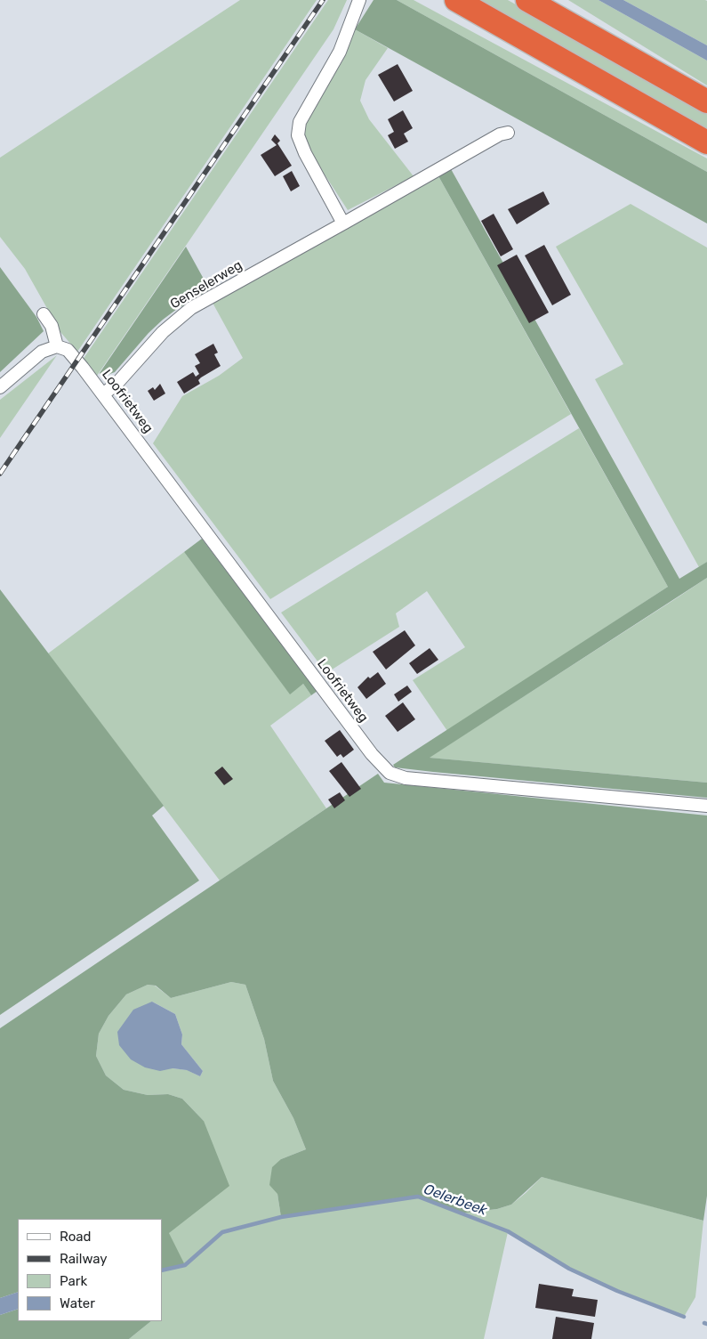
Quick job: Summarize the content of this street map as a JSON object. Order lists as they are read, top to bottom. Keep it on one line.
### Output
{"streets":{"street":["Genselerweg","Loofrietweg"]},"crossings":[["Genselerweg","Loofrietweg"]],"water":["Oelerbeek"],"legend":["Road","Railway","Park","Water"]}
